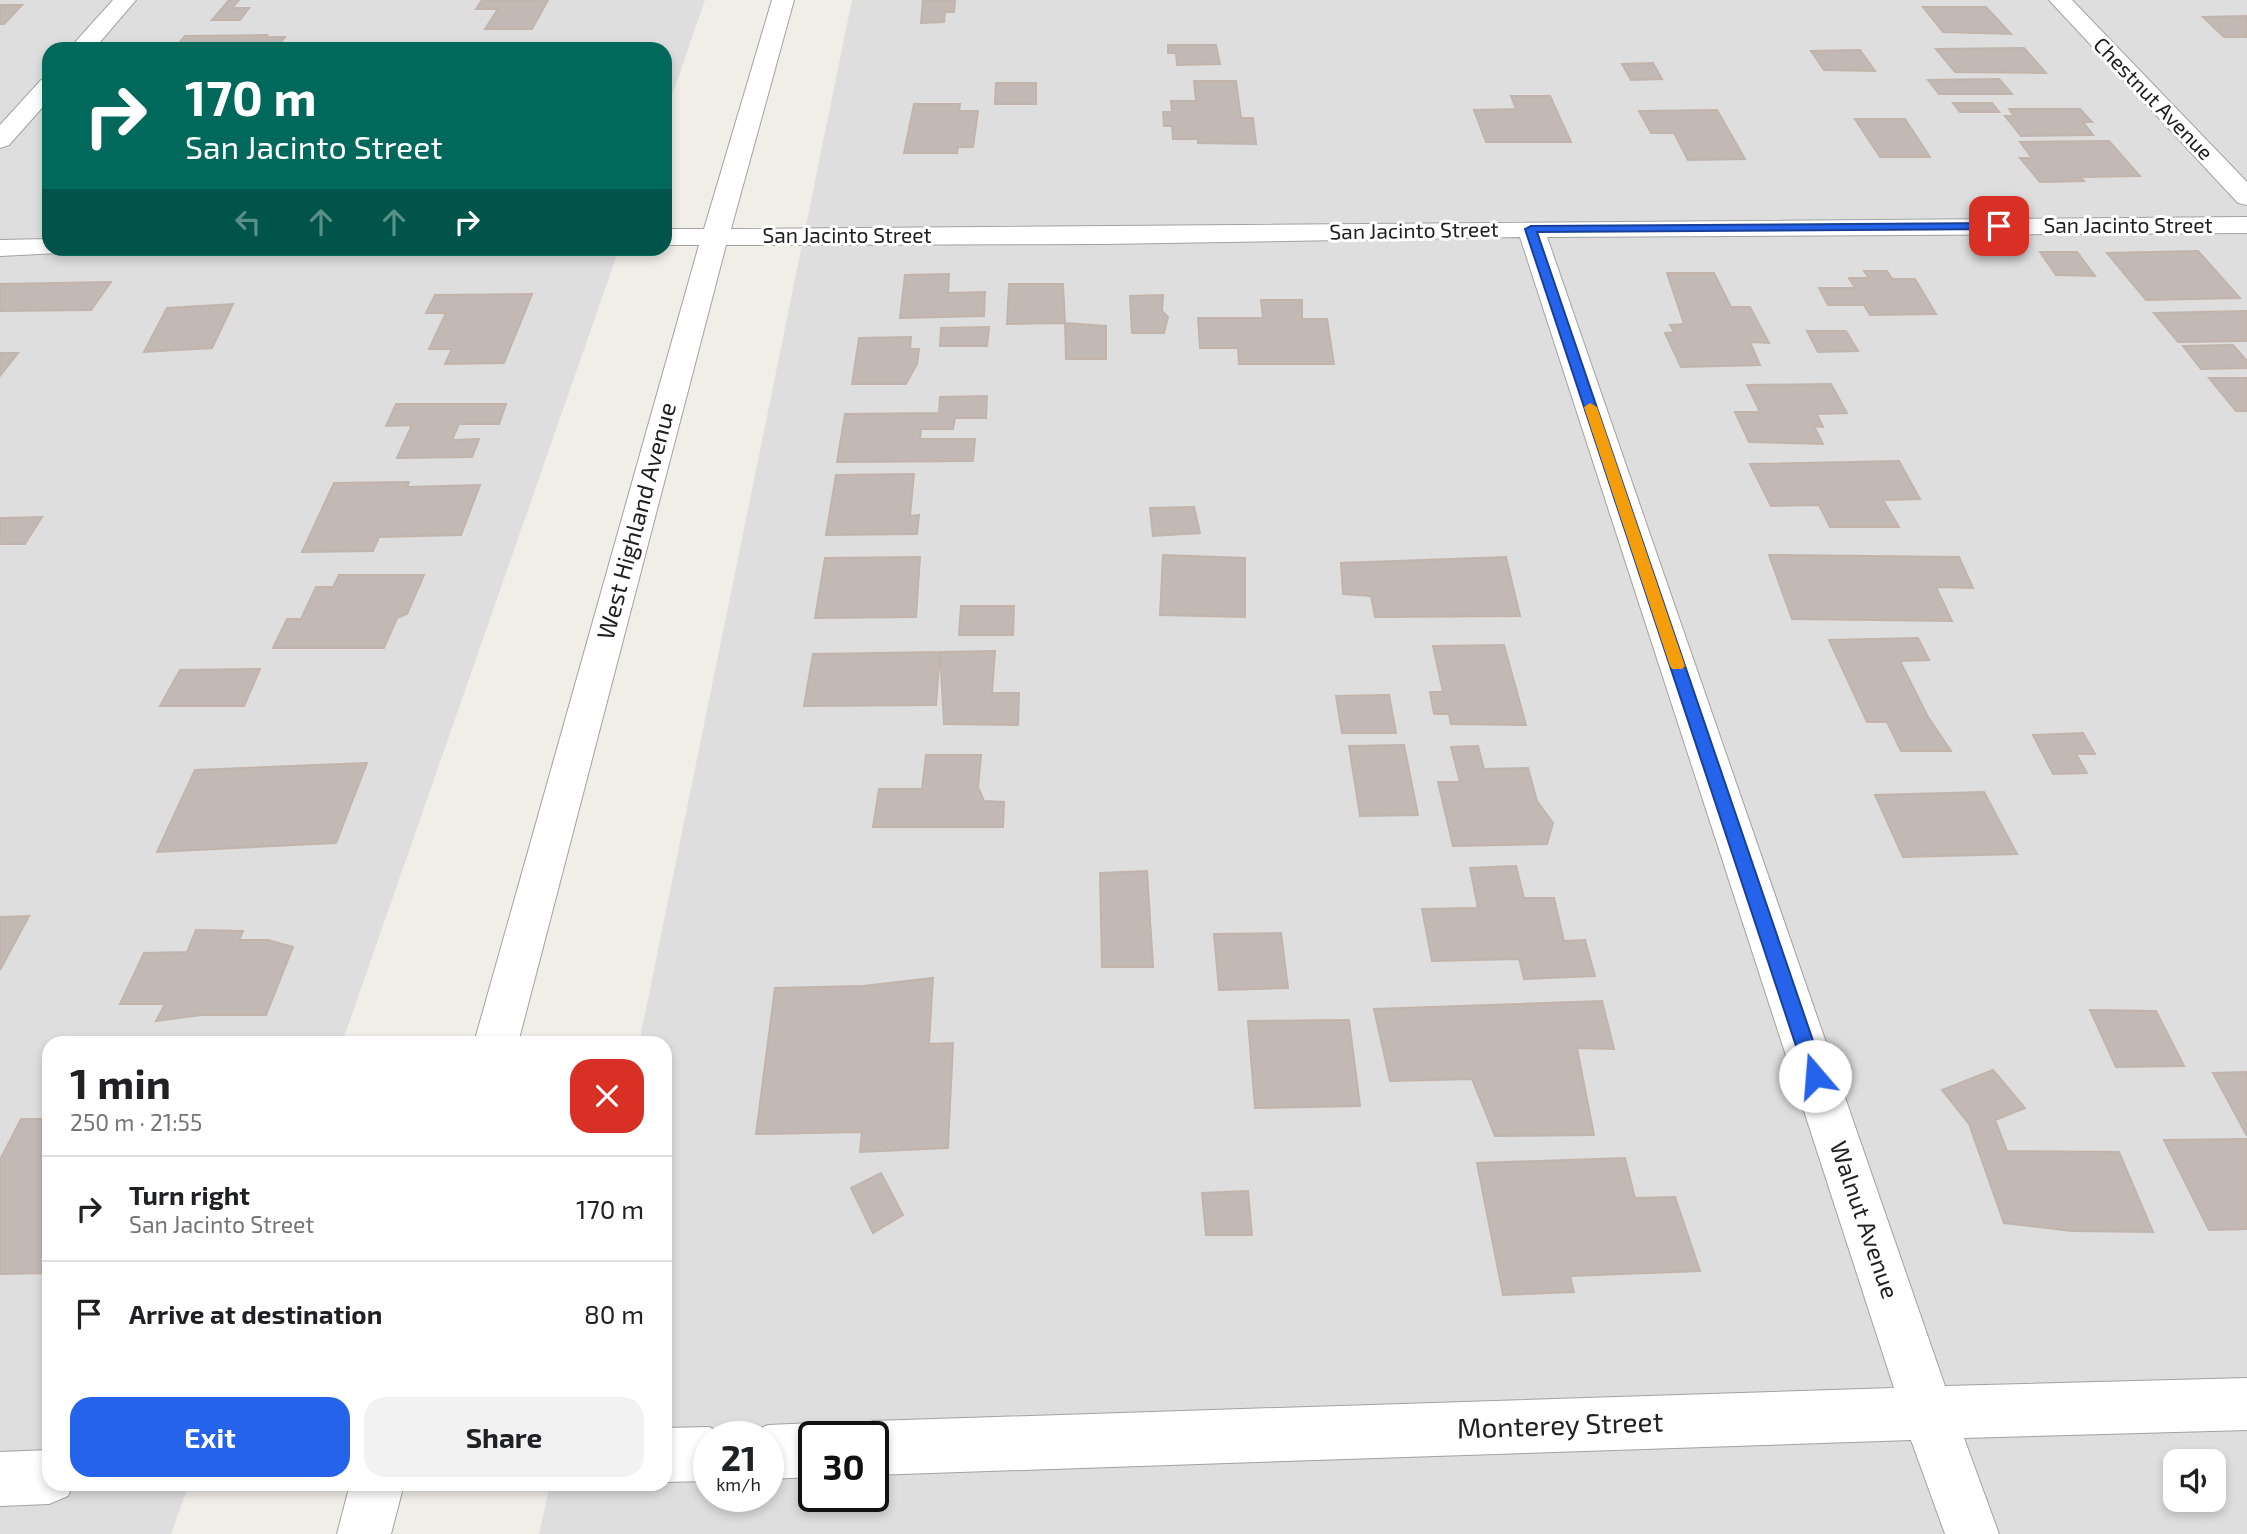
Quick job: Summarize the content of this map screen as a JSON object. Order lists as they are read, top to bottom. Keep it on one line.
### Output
{"streets":{"street":["Chestnut Avenue","San Jacinto Street","West Highland Avenue","Walnut Avenue","Monterey Street"]},"crossings":[["San Jacinto Street","West Highland Avenue"],["San Jacinto Street","Walnut Avenue"],["Walnut Avenue","Monterey Street"]],"page":{"turn":["170 m","San Jacinto Street"],"heading":["1 min","250 m · 21:55"],"list":[{"name":"Turn right","note":"San Jacinto Street","value":"170 m"},{"name":"Arrive at destination","value":"80 m"}],"buttons":["Exit","Share"],"speed":"21 km/h","limit":"30"}}
